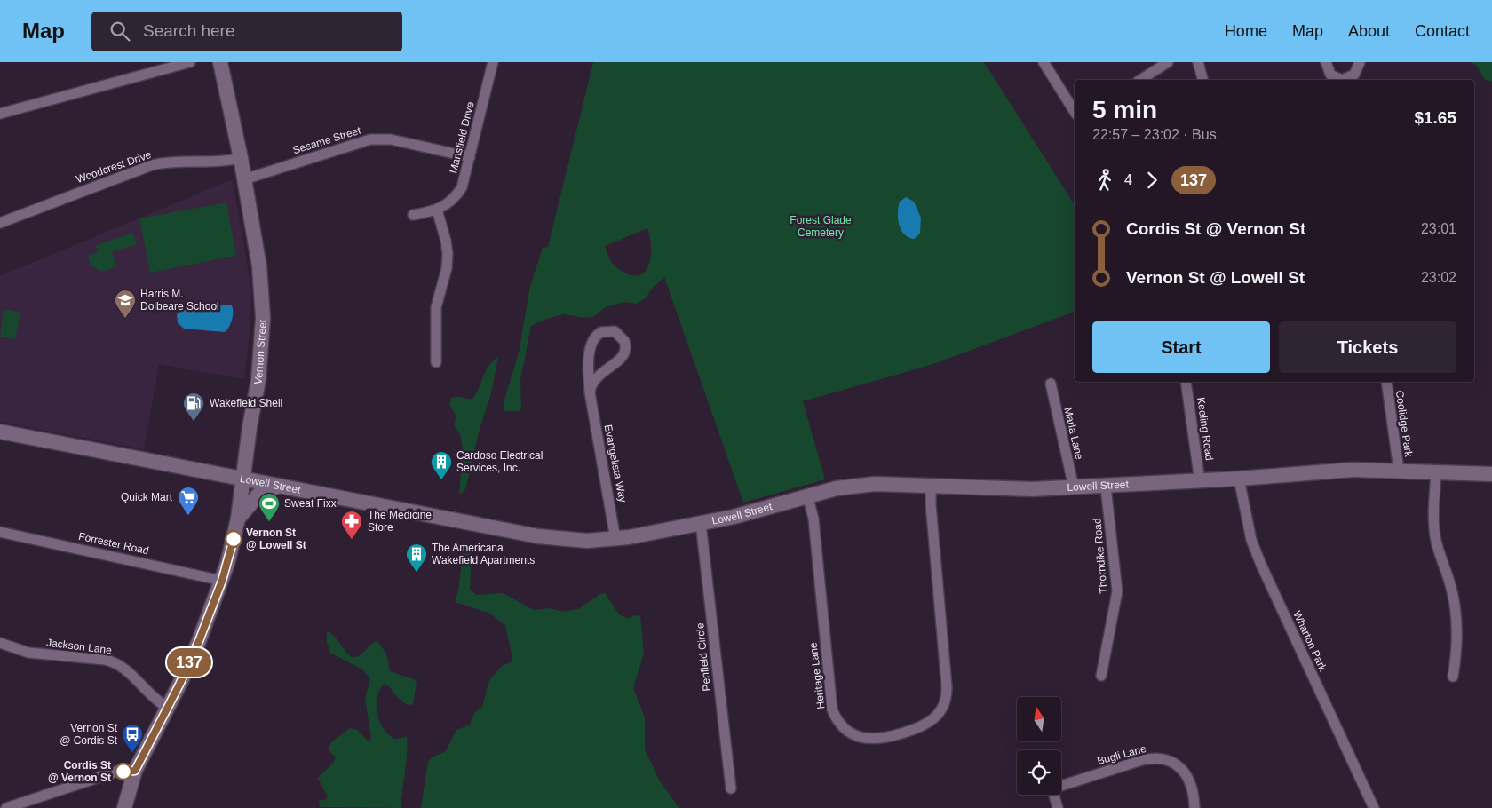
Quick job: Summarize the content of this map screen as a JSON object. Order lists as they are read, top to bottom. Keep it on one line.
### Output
{"streets":{"main road":["Vernon Street","Lowell Street"],"street":["Mansfield Drive","Sesame Street","Woodcrest Drive","Coolidge Park","Keeling Road","Marla Lane","Evangelista Way","Forrester Road","Thorndike Road","Wharton Park","Jackson Lane","Penfield Circle","Heritage Lane","Bugli Lane"]},"crossings":[["Mansfield Drive","Sesame Street"],["Sesame Street","Vernon Street"],["Woodcrest Drive","Vernon Street"],["Vernon Street","Lowell Street"],["Vernon Street","Forrester Road"],["Vernon Street","Jackson Lane"],["Coolidge Park","Lowell Street"],["Keeling Road","Lowell Street"],["Marla Lane","Lowell Street"],["Evangelista Way","Lowell Street"],["Lowell Street","Thorndike Road"],["Lowell Street","Wharton Park"],["Lowell Street","Penfield Circle"],["Lowell Street","Heritage Lane"]],"parks":["Forest Glade Cemetery"],"places":{"school or university":["Harris M. Dolbeare School"],"fuel station":["Wakefield Shell"],"building":["Cardoso Electrical Services, Inc.","The Americana Wakefield Apartments"],"supermarket":["Quick Mart"],"sports":["Sweat Fixx"],"other":["Vernon St @ Lowell St","Cordis St @ Vernon St"],"pharmacy":["The Medicine Store"],"bus stop":["Vernon St @ Cordis St"]},"lines":["bus line 137"],"north":"top","page":{"header":"Map","search":"Search here","nav":["Home","Map","About","Contact"],"on_map":"137","heading":["5 min","22:57 – 23:02 · Bus","$1.65"],"legs":["4","137"],"list":[{"name":"Cordis St @ Vernon St","value":"23:01"},{"name":"Vernon St @ Lowell St","value":"23:02"}],"buttons":["Start","Tickets"]}}
